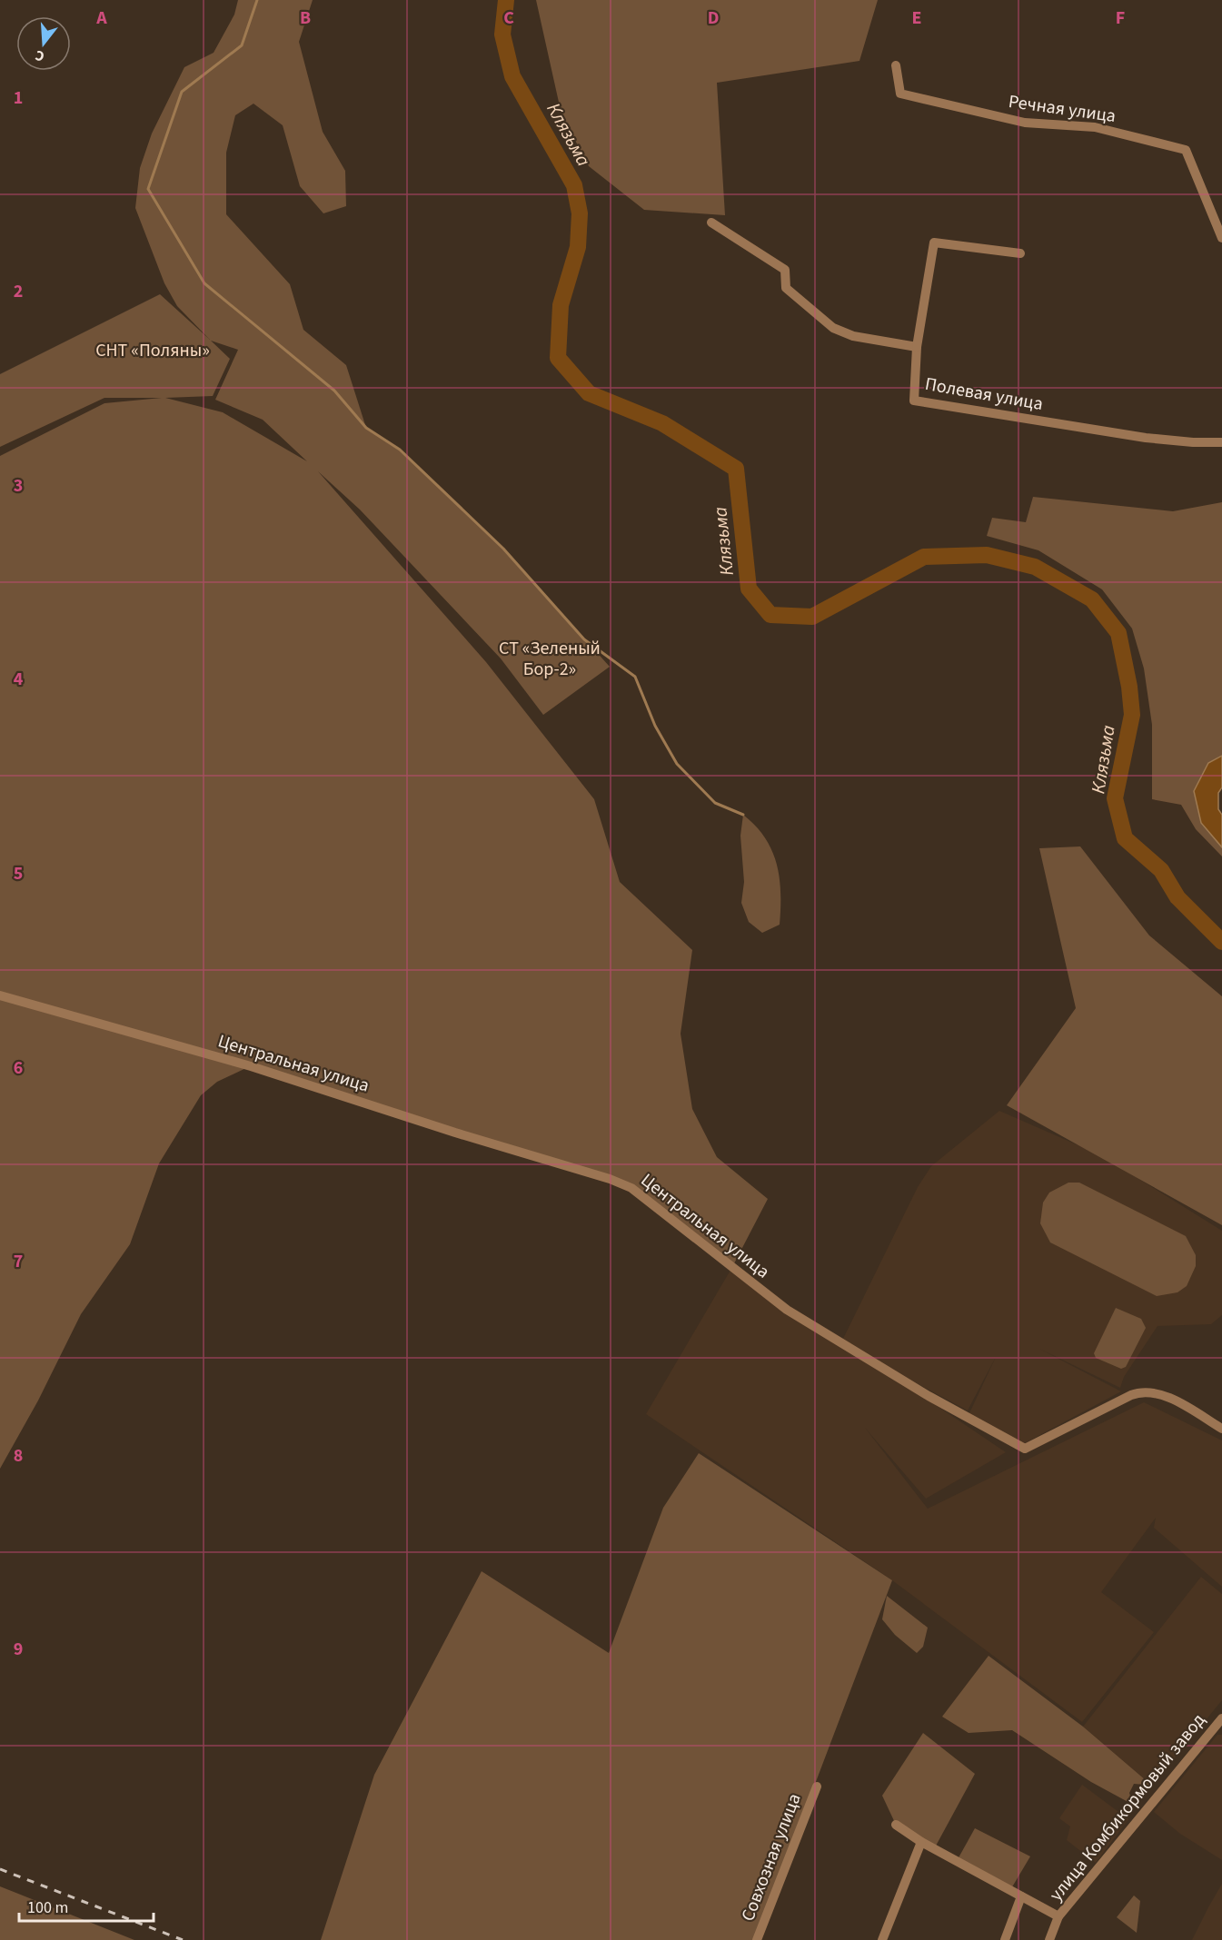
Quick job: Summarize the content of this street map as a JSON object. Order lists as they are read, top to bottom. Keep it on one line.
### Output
{"streets":{"street":["Речная улица","Полевая улица","Центральная улица","улица Комбикормовый завод","Совхозная улица"]},"water":["Клязьма"],"parks":["СНТ «Поляны»","СТ «Зеленый Бор-2»"],"scale_bar":"100 m","north":"bottom","grid":{"columns":["A","B","C","D","E","F"],"rows":["1","2","3","4","5","6","7","8","9"]}}
